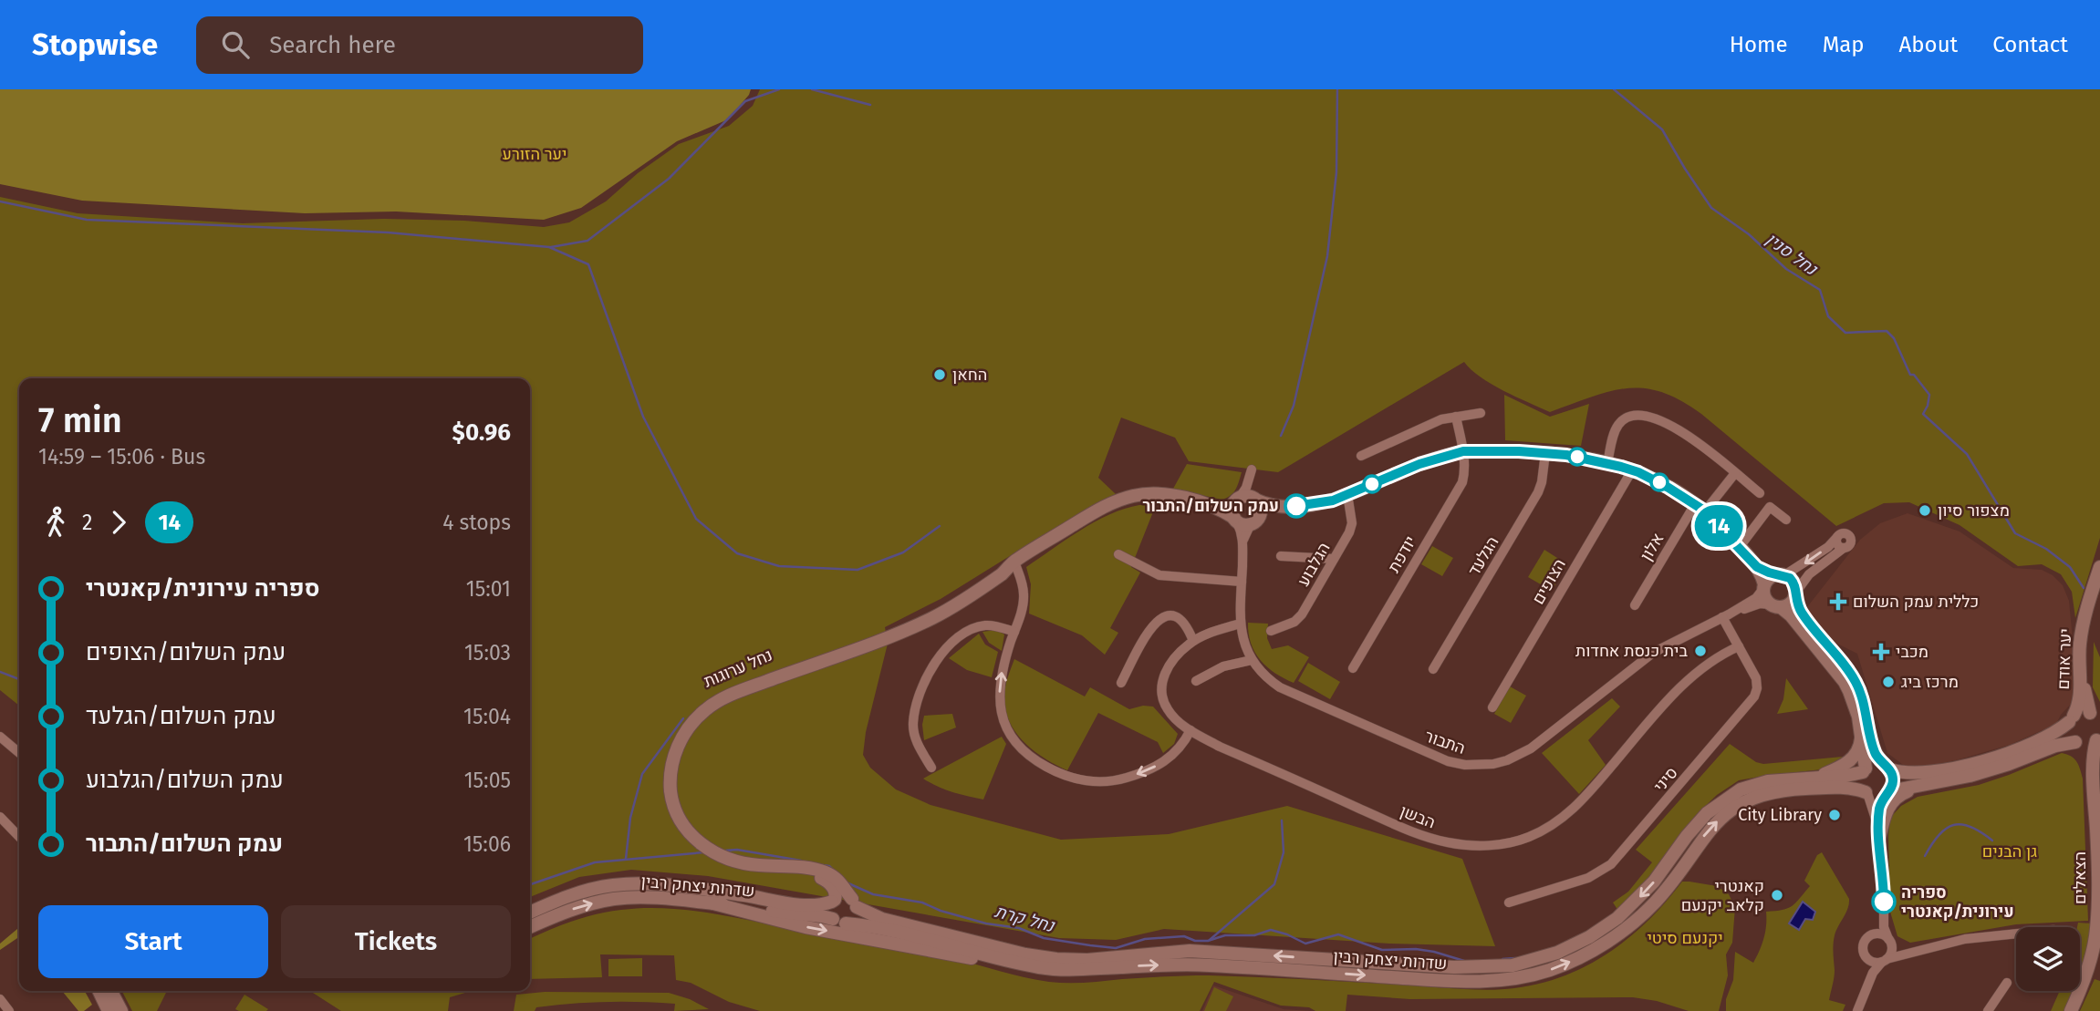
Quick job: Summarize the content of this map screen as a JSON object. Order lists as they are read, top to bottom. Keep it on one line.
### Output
{"streets":{"main road":["יער אודם","נחל ערוגות","הצאלים","שדרות יצחק רבין"],"street":["אלון","יודפת","הגלעד","הגלבוע","הצופים","התבור","סיני","הבשן"]},"crossings":[["יער אודם","הצאלים"],["נחל ערוגות","התבור"],["נחל ערוגות","שדרות יצחק רבין"],["התבור","סיני"],["התבור","הבשן"],["סיני","הבשן"]],"water":["נחל סנין","נחל קרת"],"parks":["יער הזורע","גן הבנים","יקנעם סיטי"],"places":{"other":["החאן","עמק השלום/התבור","מצפור סיון","בית כנסת אחדות","מרכז ביג","City Library","קאנטרי קלאב יקנעם","ספריה עירונית/קאנטרי"],"health":["כללית עמק השלום","מכבי"]},"lines":["bus line 14"],"page":{"header":"Stopwise","search":"Search here","nav":["Home","Map","About","Contact"],"on_map":"14","heading":["7 min","14:59 – 15:06 · Bus","$0.96"],"legs":["2","14","4 stops"],"list":[{"name":"ספריה עירונית/קאנטרי","value":"15:01"},{"name":"עמק השלום/הצופים","value":"15:03"},{"name":"עמק השלום/הגלעד","value":"15:04"},{"name":"עמק השלום/הגלבוע","value":"15:05"},{"name":"עמק השלום/התבור","value":"15:06"}],"buttons":["Start","Tickets"]}}
